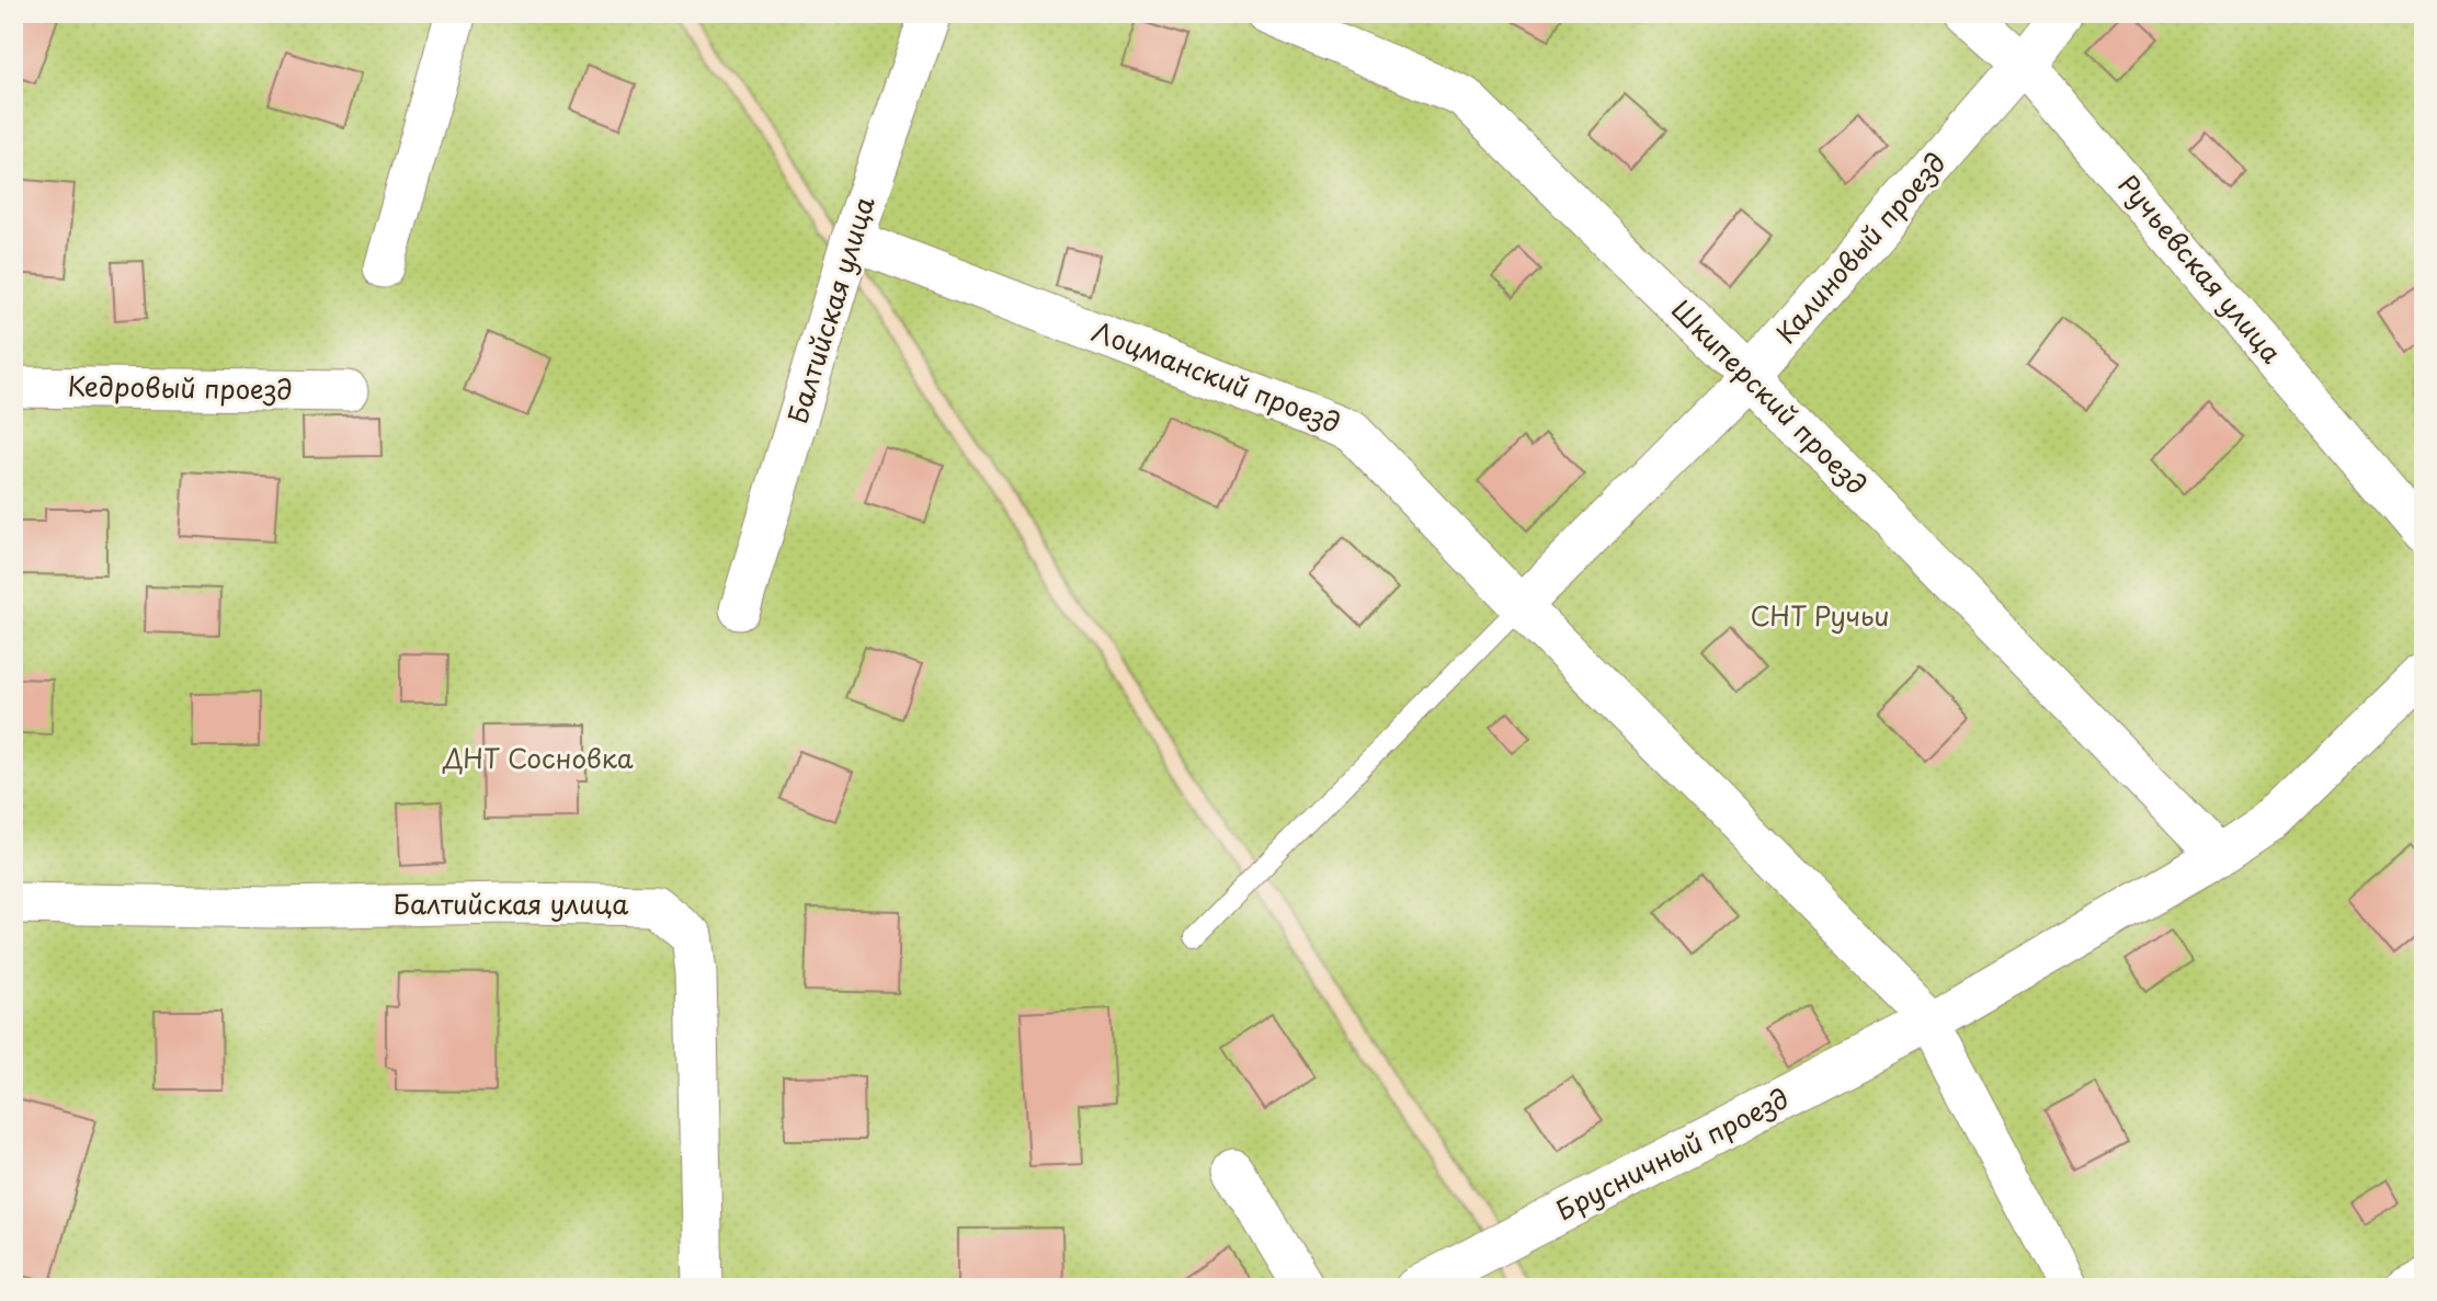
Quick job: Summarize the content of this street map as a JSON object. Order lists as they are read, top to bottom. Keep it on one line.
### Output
{"streets":{"street":["Калиновый проезд","Ручьевская улица","Балтийская улица","Лоцманский проезд","Кедровый проезд","Шкиперский проезд","Брусничный проезд"]},"crossings":[["Калиновый проезд","Ручьевская улица"],["Калиновый проезд","Лоцманский проезд"],["Калиновый проезд","Шкиперский проезд"],["Балтийская улица","Лоцманский проезд"],["Лоцманский проезд","Брусничный проезд"],["Шкиперский проезд","Брусничный проезд"]],"parks":["СНТ Ручьи","ДНТ Сосновка"]}
